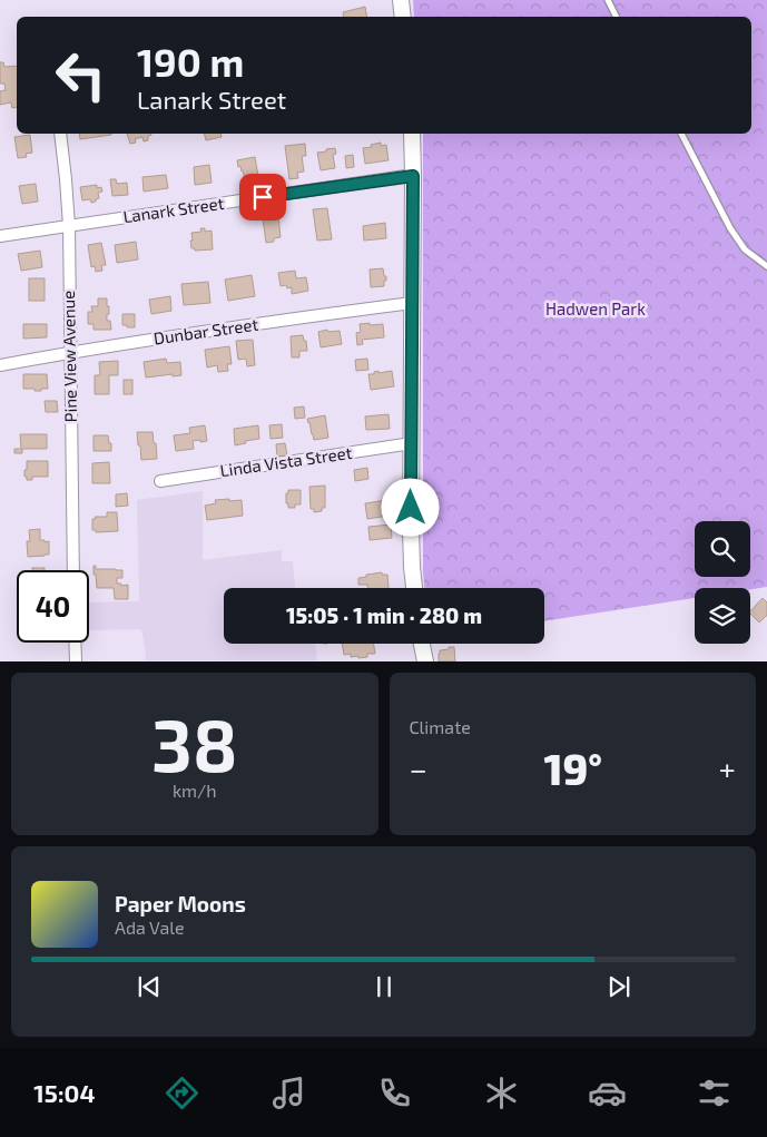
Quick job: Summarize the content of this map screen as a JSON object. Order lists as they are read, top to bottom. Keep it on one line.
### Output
{"streets":{"street":["Lanark Street","Dunbar Street","Pine View Avenue","Linda Vista Street"]},"crossings":[["Lanark Street","Pine View Avenue"],["Dunbar Street","Pine View Avenue"]],"parks":["Hadwen Park"],"page":{"turn":["190 m","Lanark Street"],"limit":"40","trip":"15:05 · 1 min · 280 m","tile":[["38","km/h"],"Climate"],"heat":["−","19°","+"],"song":["Paper Moons","Ada Vale"],"tabs":"15:04"}}
